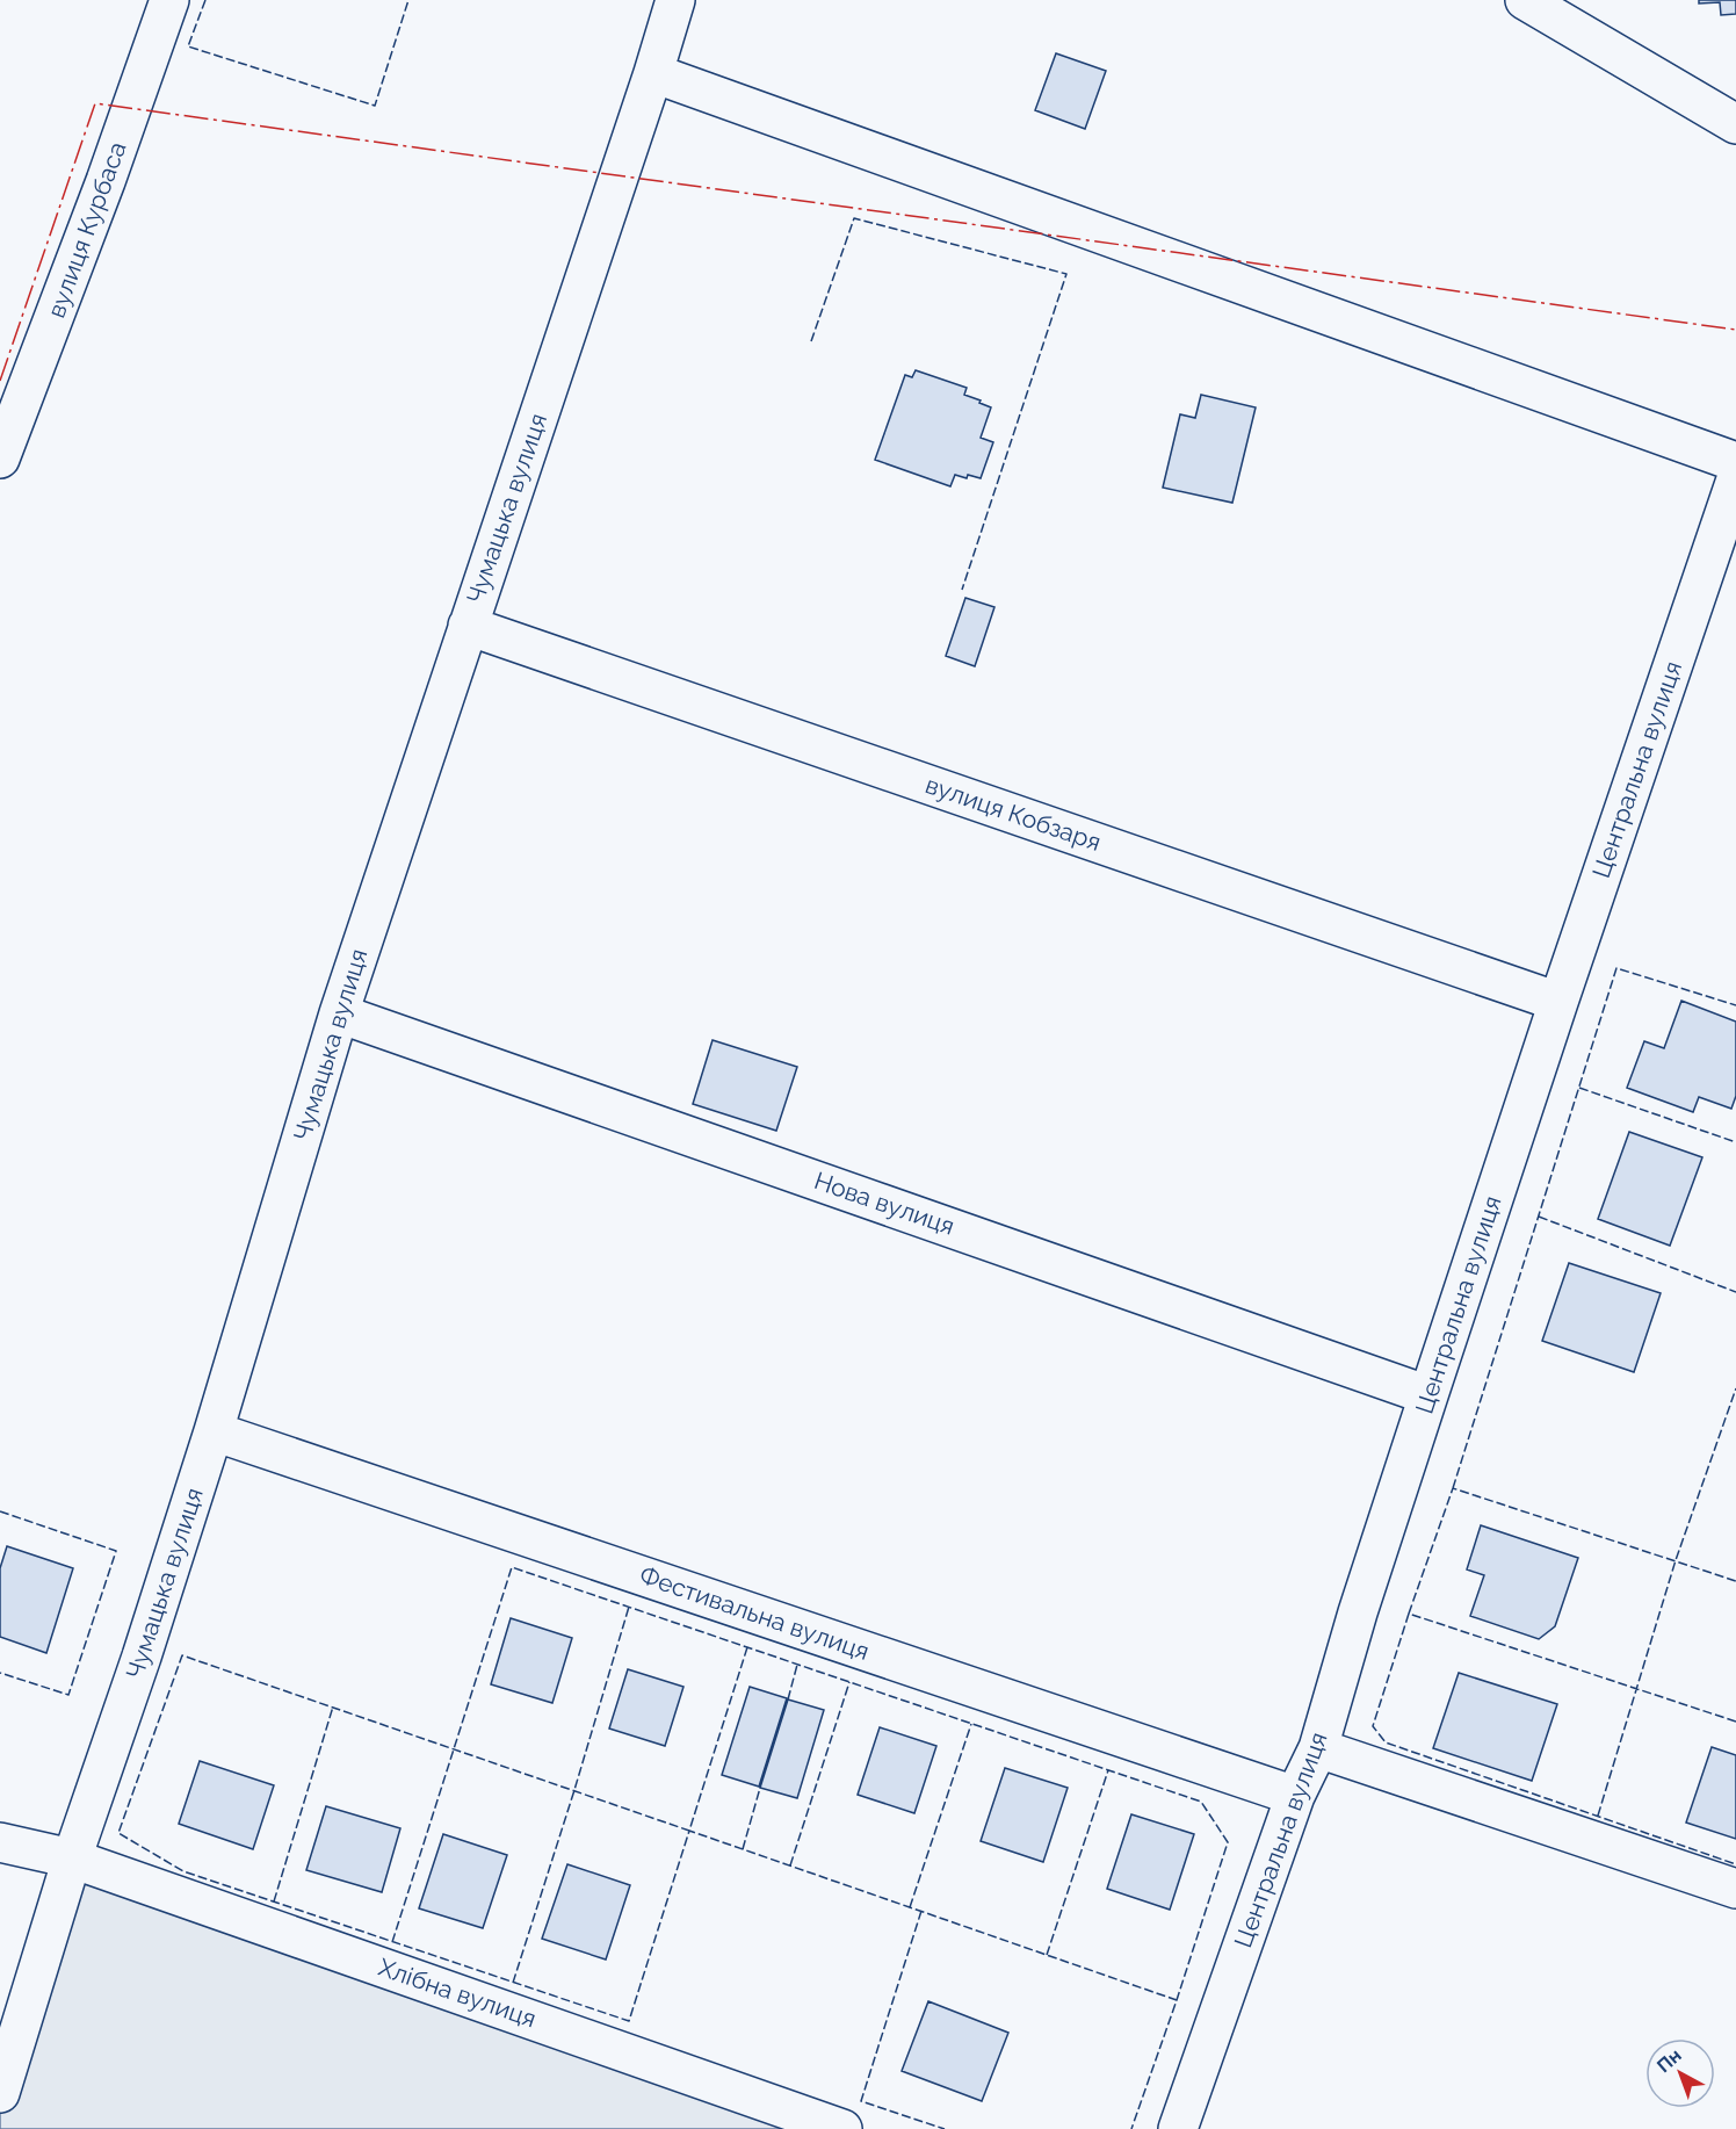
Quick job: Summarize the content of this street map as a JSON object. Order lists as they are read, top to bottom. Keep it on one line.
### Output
{"streets":{"street":["вулиця Курбаса","Чумацька вулиця","Центральна вулиця","вулиця Кобзаря","Нова вулиця","Фестивальна вулиця","Хлібна вулиця"]},"crossings":[["Чумацька вулиця","вулиця Кобзаря"],["Чумацька вулиця","Нова вулиця"],["Чумацька вулиця","Фестивальна вулиця"],["Чумацька вулиця","Хлібна вулиця"],["Центральна вулиця","вулиця Кобзаря"],["Центральна вулиця","Нова вулиця"],["Центральна вулиця","Фестивальна вулиця"]],"north":"top left"}
